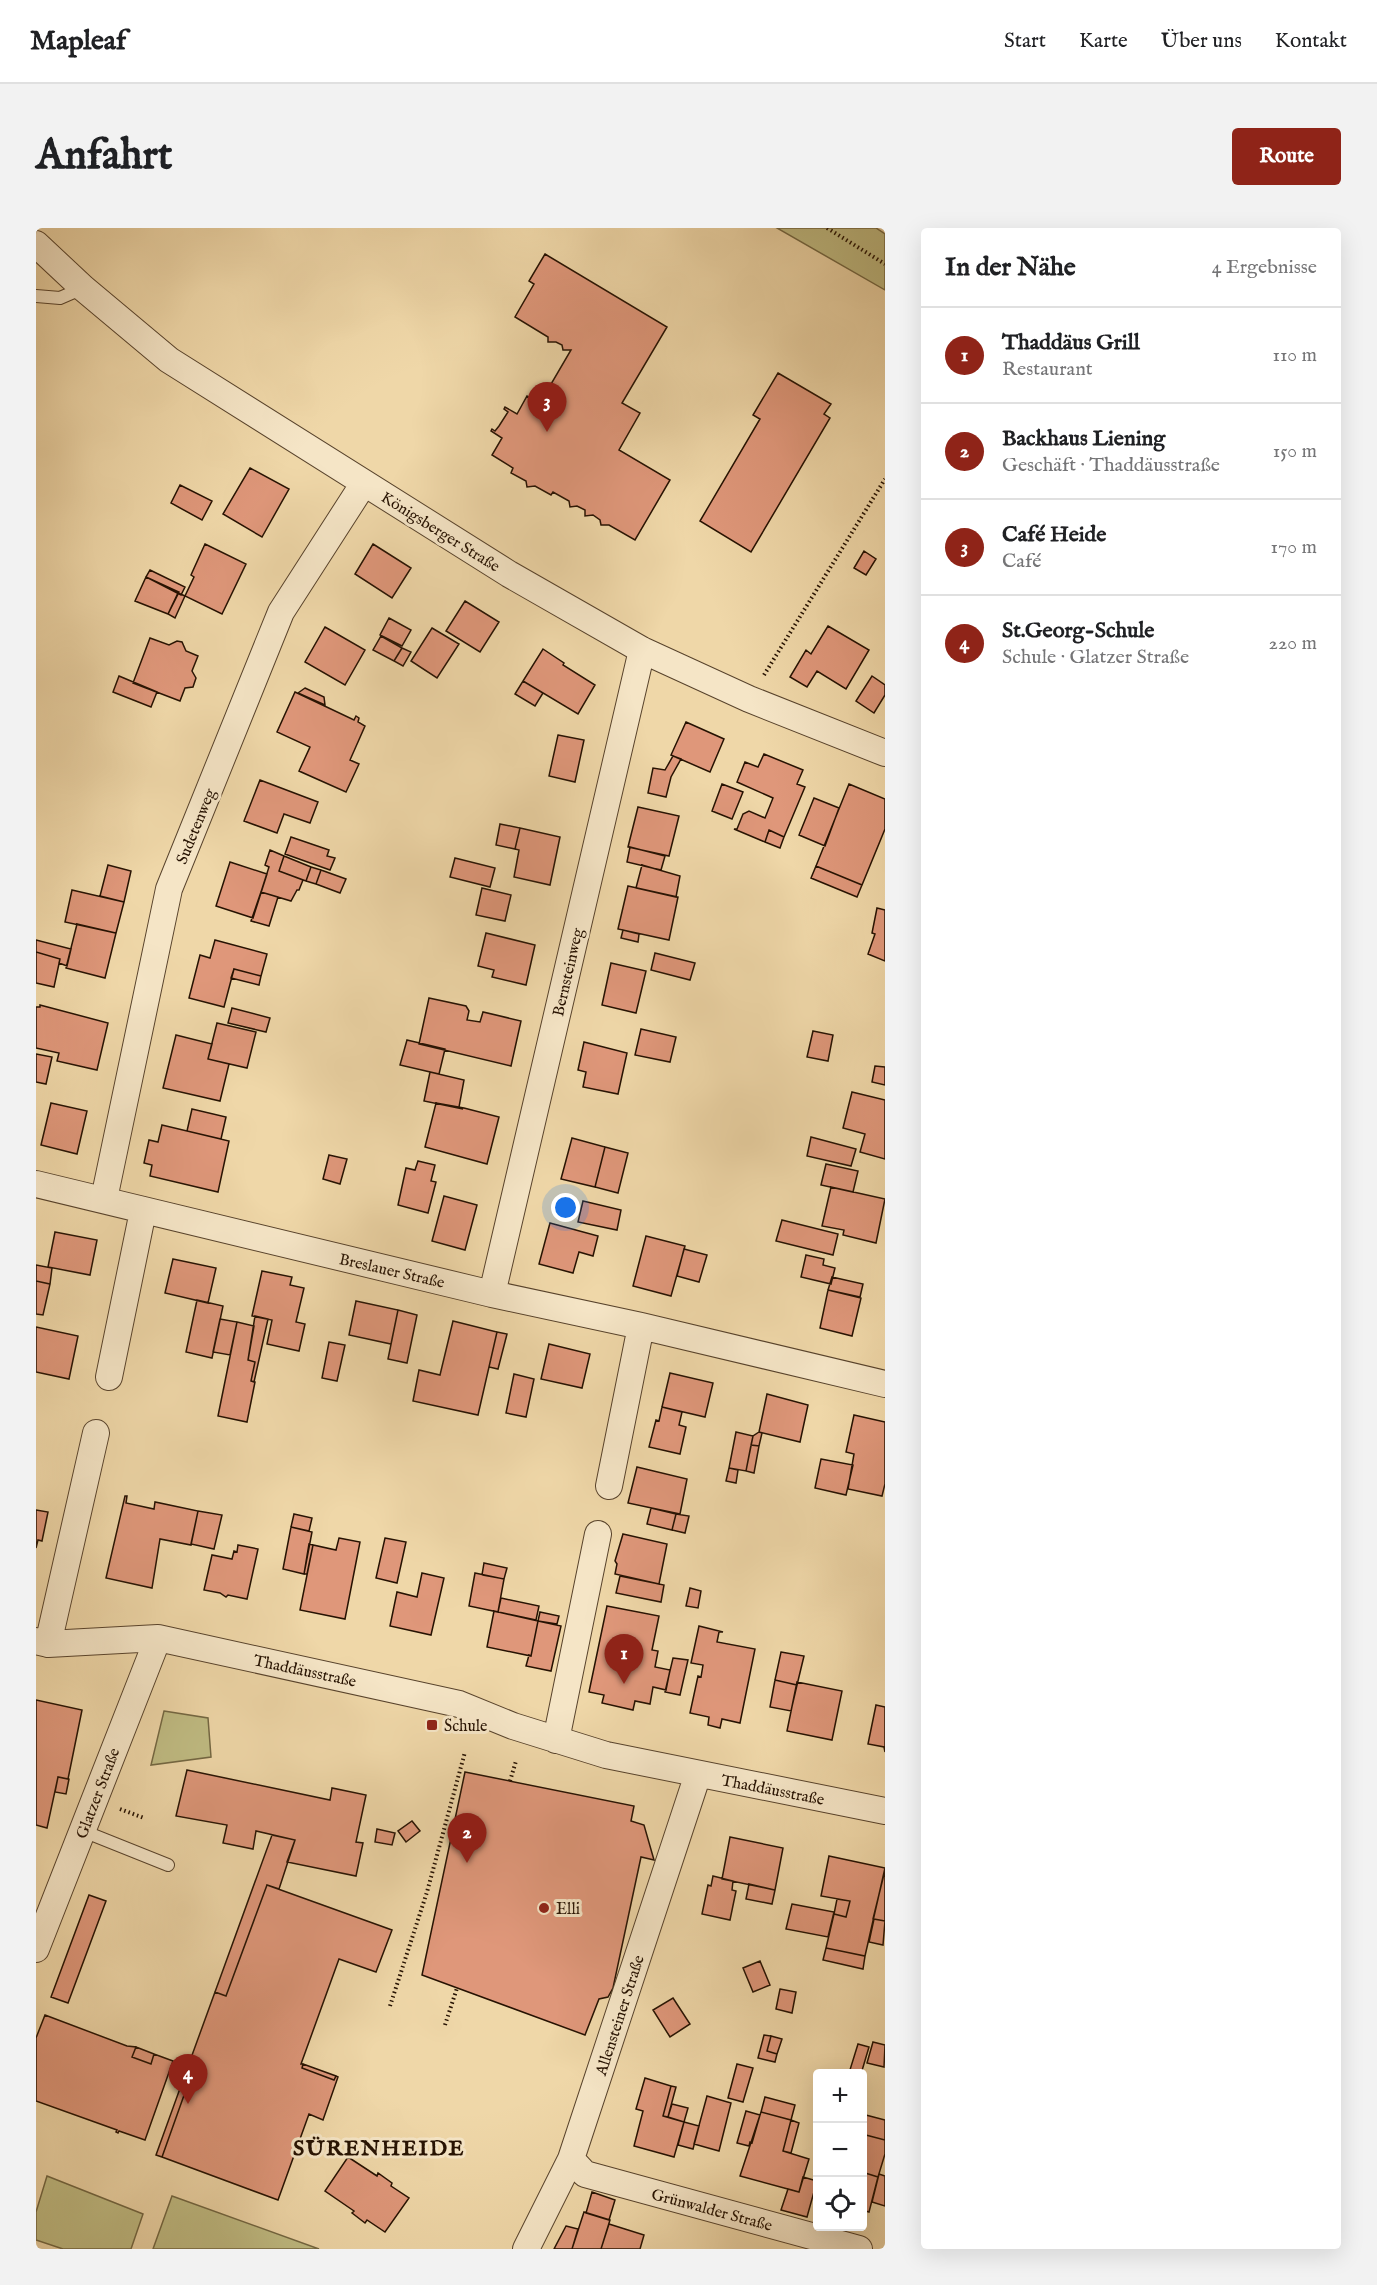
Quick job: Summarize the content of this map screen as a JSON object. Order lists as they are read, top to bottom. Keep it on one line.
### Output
{"streets":{"street":["Königsberger Straße","Sudetenweg","Bernsteinweg","Breslauer Straße","Thaddäusstraße","Glatzer Straße","Allensteiner Straße","Grünwalder Straße"]},"crossings":[["Königsberger Straße","Sudetenweg"],["Königsberger Straße","Bernsteinweg"],["Sudetenweg","Breslauer Straße"],["Bernsteinweg","Breslauer Straße"],["Thaddäusstraße","Glatzer Straße"],["Thaddäusstraße","Allensteiner Straße"],["Allensteiner Straße","Grünwalder Straße"]],"districts":["SÜRENHEIDE"],"places":{"transit":["Schule"],"other":["Elli"]},"page":{"header":"Mapleaf","nav":["Start","Karte","Über uns","Kontakt"],"buttons":"Route","title":"Anfahrt","heading":["In der Nähe","4 Ergebnisse"],"list":[{"mark":"1","name":"Thaddäus Grill","note":"Restaurant","value":"110 m"},{"mark":"2","name":"Backhaus Liening","note":"Geschäft · Thaddäusstraße","value":"150 m"},{"mark":"3","name":"Café Heide","note":"Café","value":"170 m"},{"mark":"4","name":"St.Georg-Schule","note":"Schule · Glatzer Straße","value":"220 m"}],"pins":["3","1","2","4"],"map_buttons":["+","−"]}}
